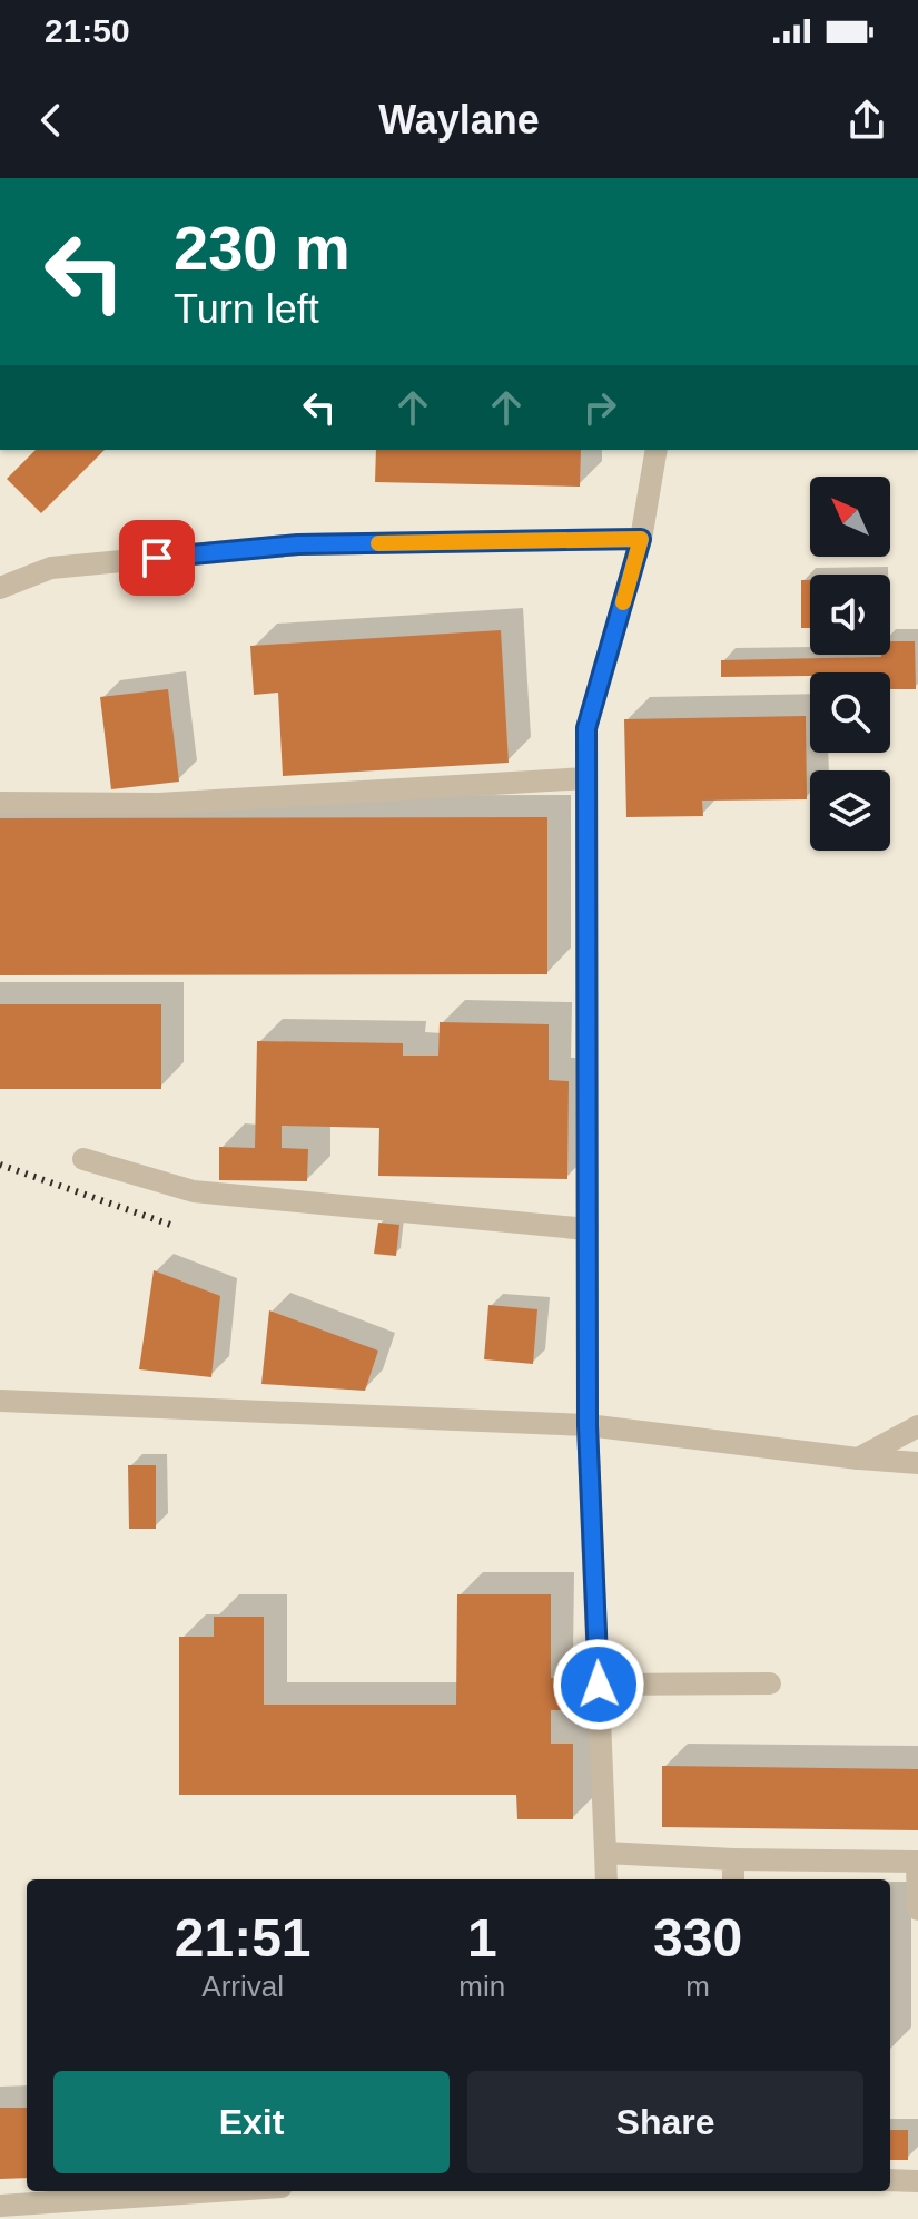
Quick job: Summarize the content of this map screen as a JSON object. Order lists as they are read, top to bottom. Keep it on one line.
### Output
{"north":"top left","page":{"status":"21:50","header":"Waylane","turn":["230 m","Turn left"],"eta":["21:51","Arrival","1","min","330","m"],"buttons":["Exit","Share"]}}
